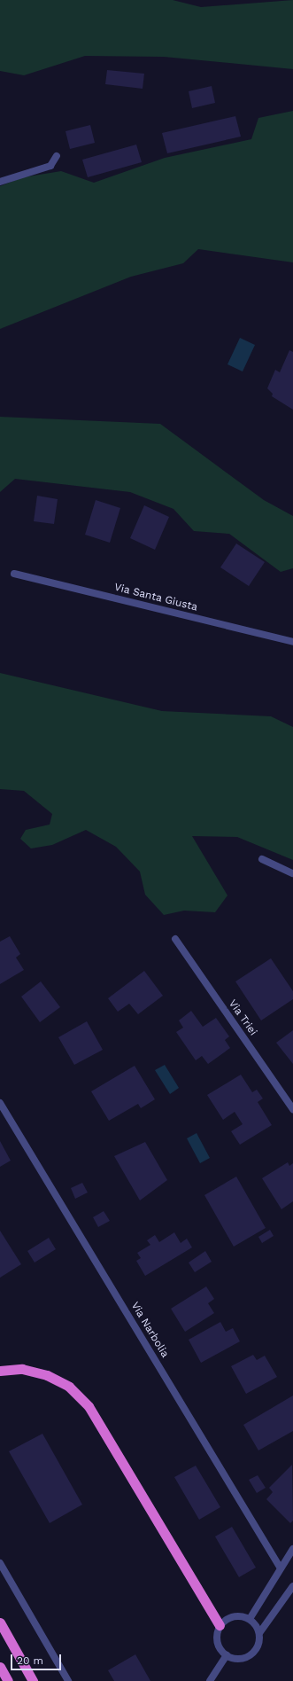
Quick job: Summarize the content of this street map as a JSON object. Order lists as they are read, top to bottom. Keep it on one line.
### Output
{"streets":{"street":["Via Santa Giusta","Via Triei","Via Narbolia"]},"scale_bar":"20 m"}
